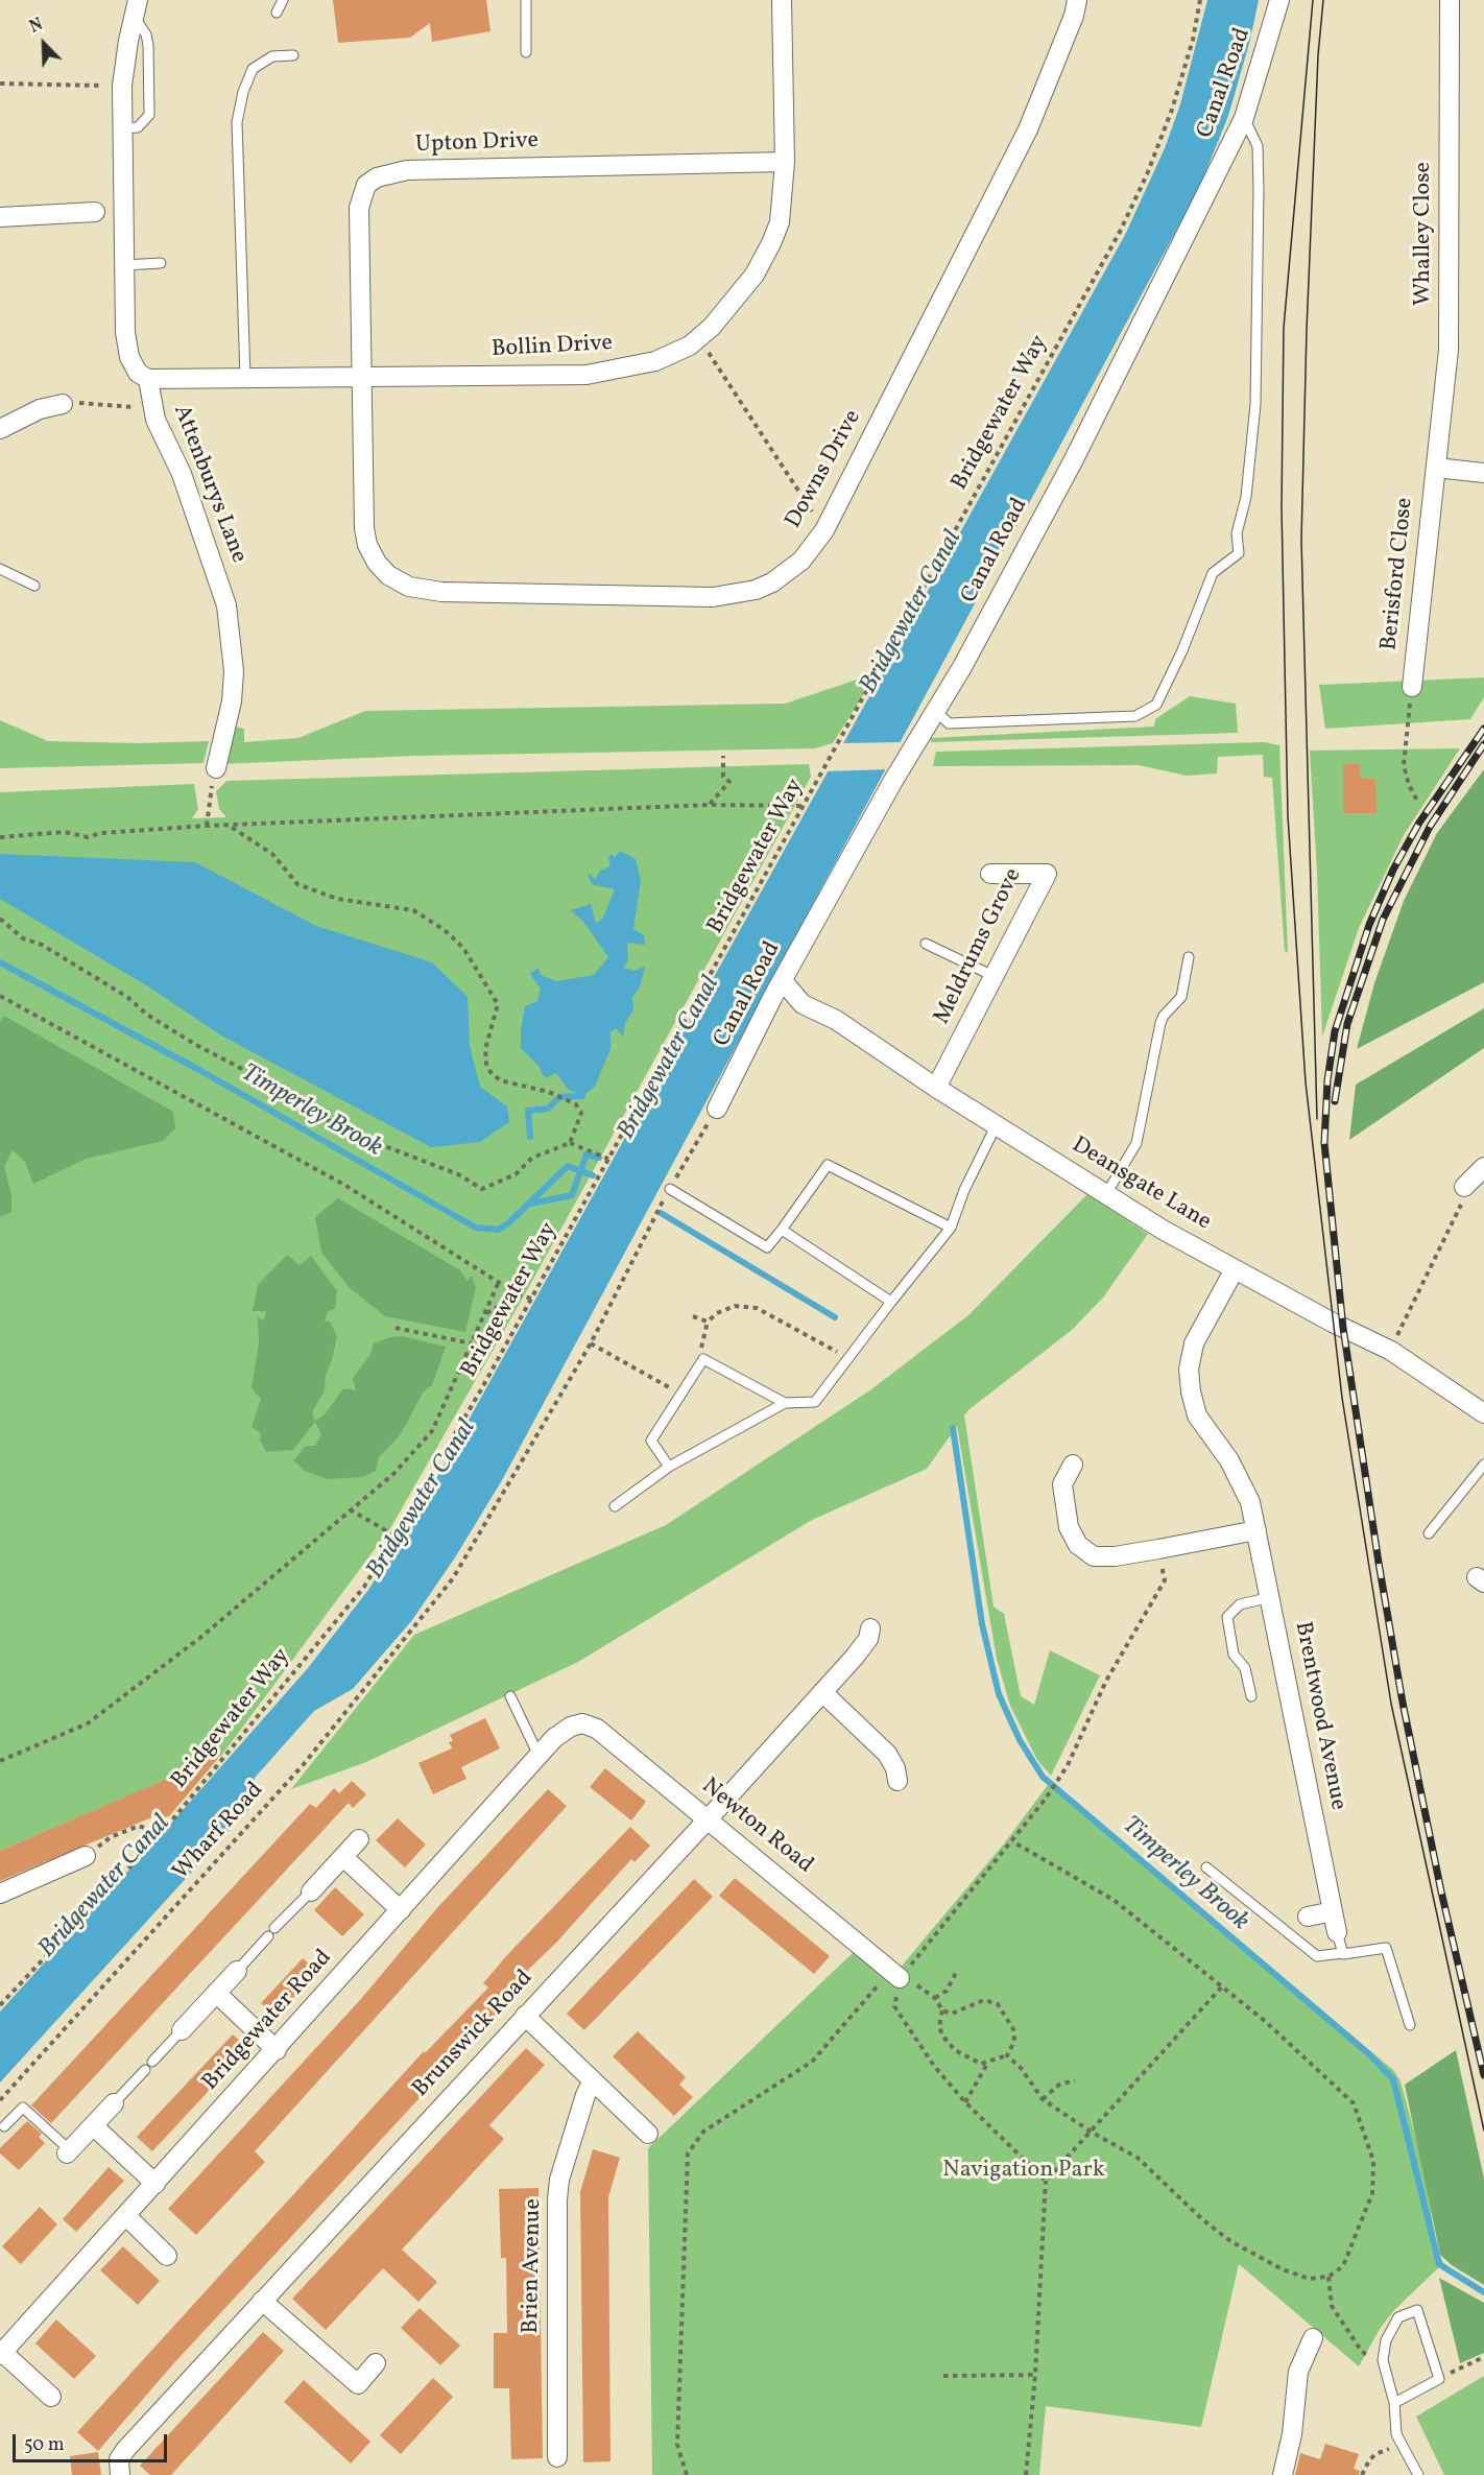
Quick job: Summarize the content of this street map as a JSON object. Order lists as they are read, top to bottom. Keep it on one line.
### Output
{"streets":{"street":["Canal Road","Upton Drive","Whalley Close","Bollin Drive","Downs Drive","Attenburys Lane","Berisford Close","Meldrums Grove","Deansgate Lane","Brentwood Avenue","Newton Road","Bridgewater Road","Brunswick Road","Brien Avenue"],"path":["Bridgewater Way","Wharf Road"]},"crossings":[["Canal Road","Deansgate Lane"],["Canal Road","Wharf Road"],["Upton Drive","Bollin Drive"],["Upton Drive","Downs Drive"],["Whalley Close","Berisford Close"],["Bollin Drive","Downs Drive"],["Bollin Drive","Attenburys Lane"],["Meldrums Grove","Deansgate Lane"],["Deansgate Lane","Brentwood Avenue"],["Newton Road","Bridgewater Road"],["Newton Road","Brunswick Road"]],"water":["Bridgewater Canal","Timperley Brook"],"parks":["Navigation Park"],"scale_bar":"50 m","north":"top left"}
